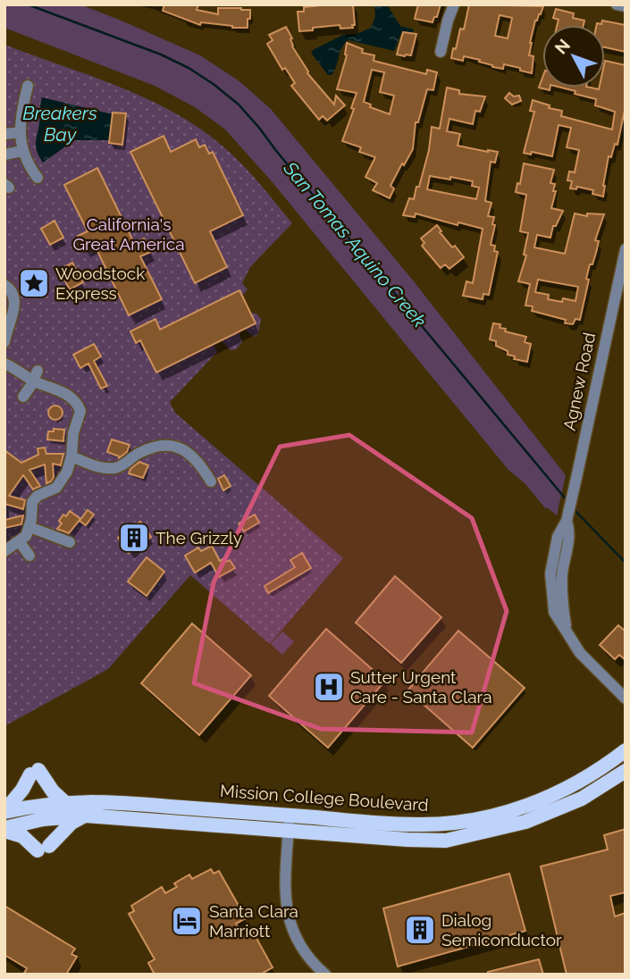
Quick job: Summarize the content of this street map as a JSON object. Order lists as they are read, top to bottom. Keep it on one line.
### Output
{"streets":{"main road":["Mission College Boulevard"],"street":["Agnew Road"]},"water":["Breakers Bay","San Tomas Aquino Creek"],"parks":["California's Great America"],"places":{"place":["Woodstock Express"],"building":["The Grizzly","Dialog Semiconductor"],"hospital":["Sutter Urgent Care - Santa Clara"],"hotel":["Santa Clara Marriott"]},"north":"top left"}
